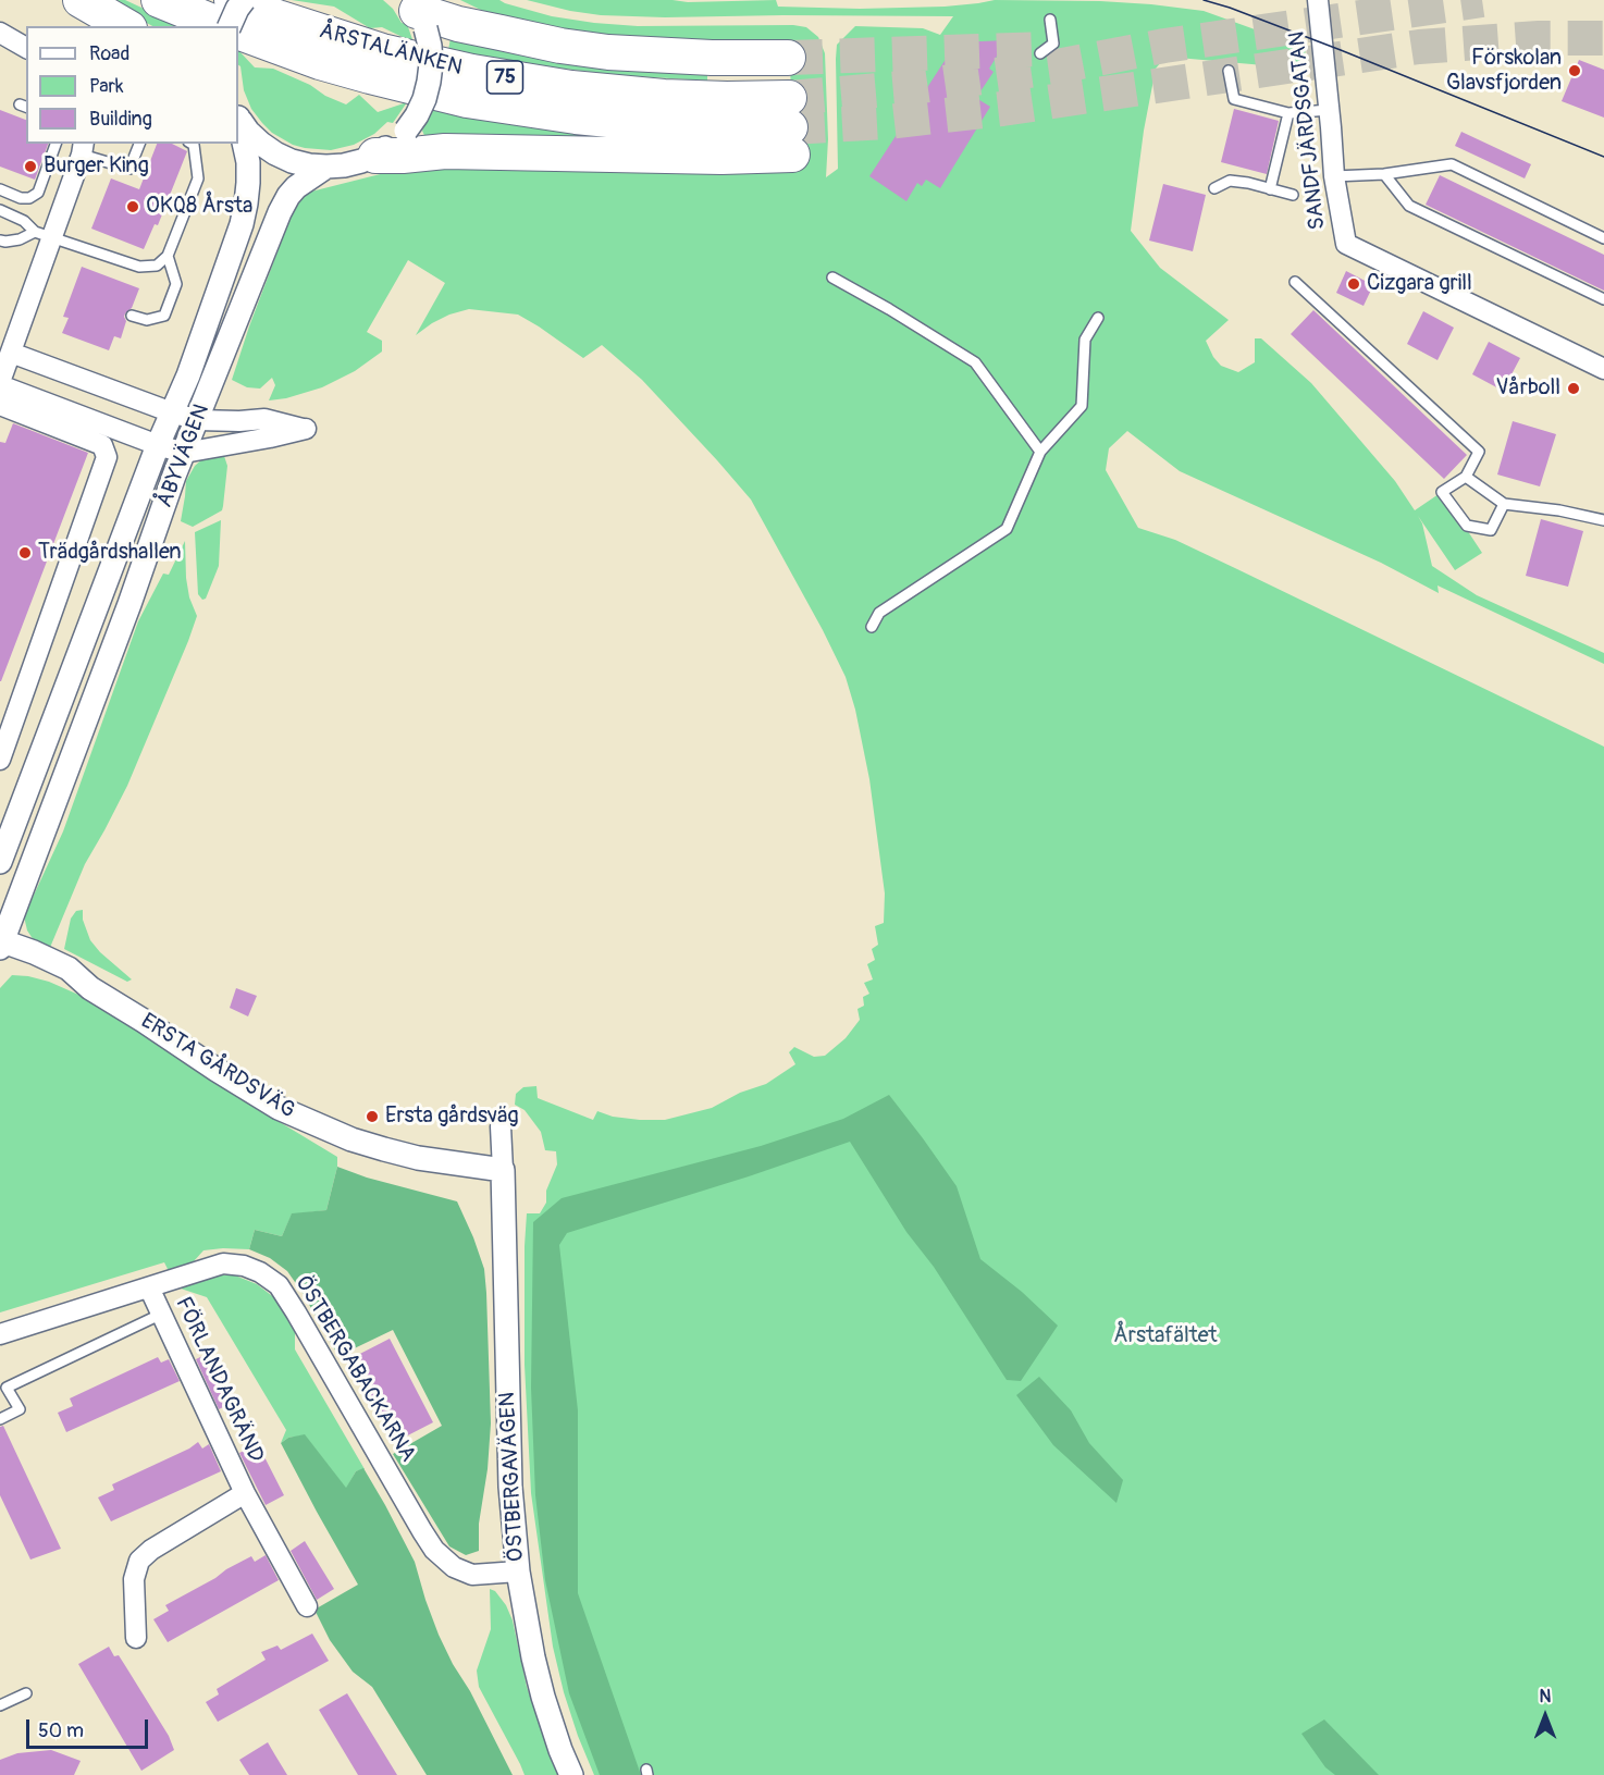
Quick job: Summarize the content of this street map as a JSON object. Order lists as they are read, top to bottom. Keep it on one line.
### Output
{"streets":{"highway":["ÅRSTALÄNKEN","75"],"street":["SANDFJÄRDSGATAN","ÅBYVÄGEN","ERSTA GÅRDSVÄG","ÖSTBERGABACKARNA","FÖRLANDAGRÄND","ÖSTBERGAVÄGEN"]},"crossings":[["ÅBYVÄGEN","ERSTA GÅRDSVÄG"],["ERSTA GÅRDSVÄG","ÖSTBERGAVÄGEN"],["ÖSTBERGABACKARNA","FÖRLANDAGRÄND"],["ÖSTBERGABACKARNA","ÖSTBERGAVÄGEN"]],"parks":["Årstafältet"],"places":["Förskolan Glavsfjorden","Burger King","OKQ8 Årsta","Cizgara grill","Vårboll","Trädgårdshallen","Ersta gårdsväg"],"legend":["Road","Park","Building"],"scale_bar":"50 m","north":"top"}
